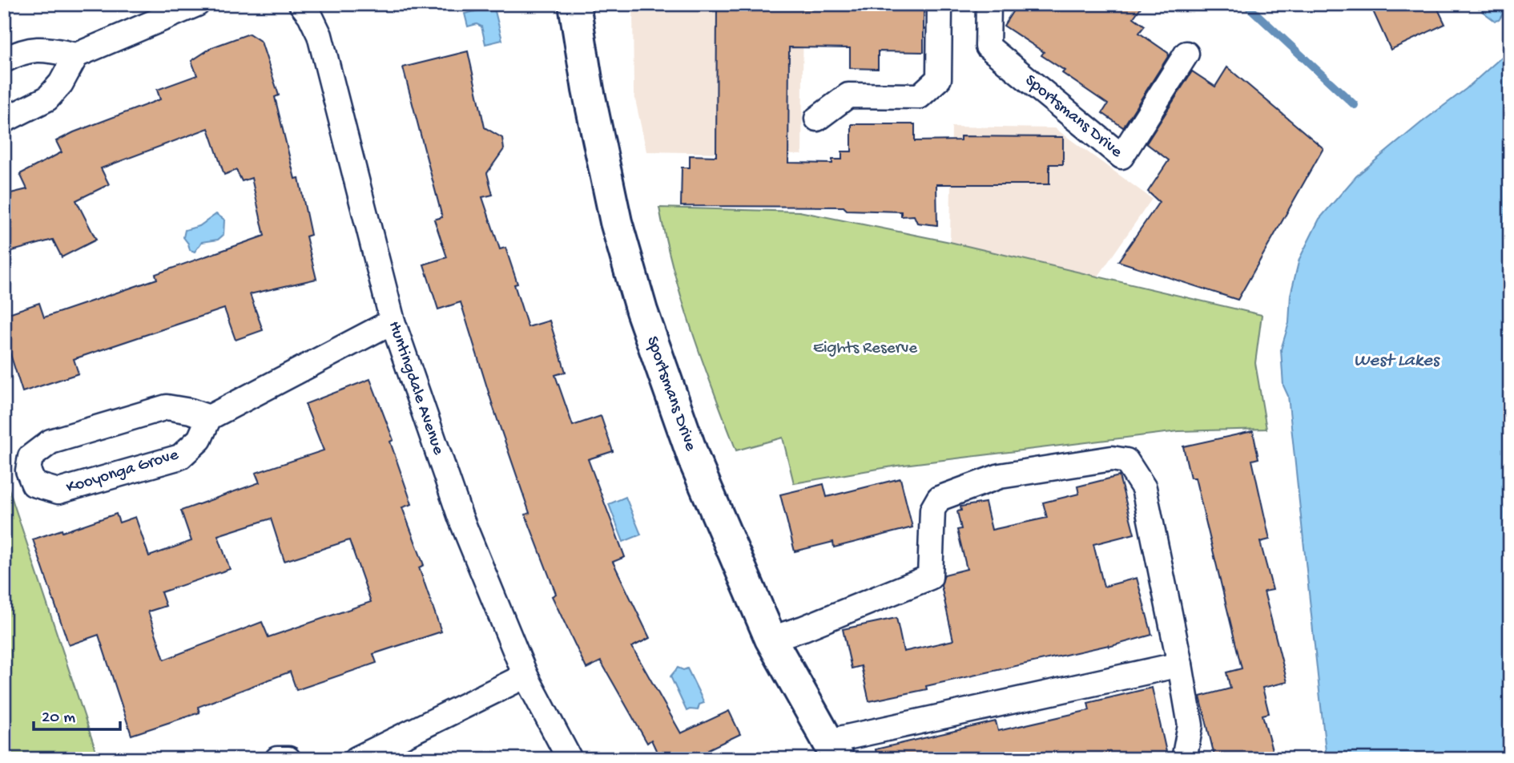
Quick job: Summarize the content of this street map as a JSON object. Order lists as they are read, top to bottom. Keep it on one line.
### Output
{"streets":{"street":["Sportsmans Drive","Huntingdale Avenue","Kooyonga Grove"]},"water":["West Lakes"],"parks":["Eights Reserve"],"scale_bar":"20 m"}
